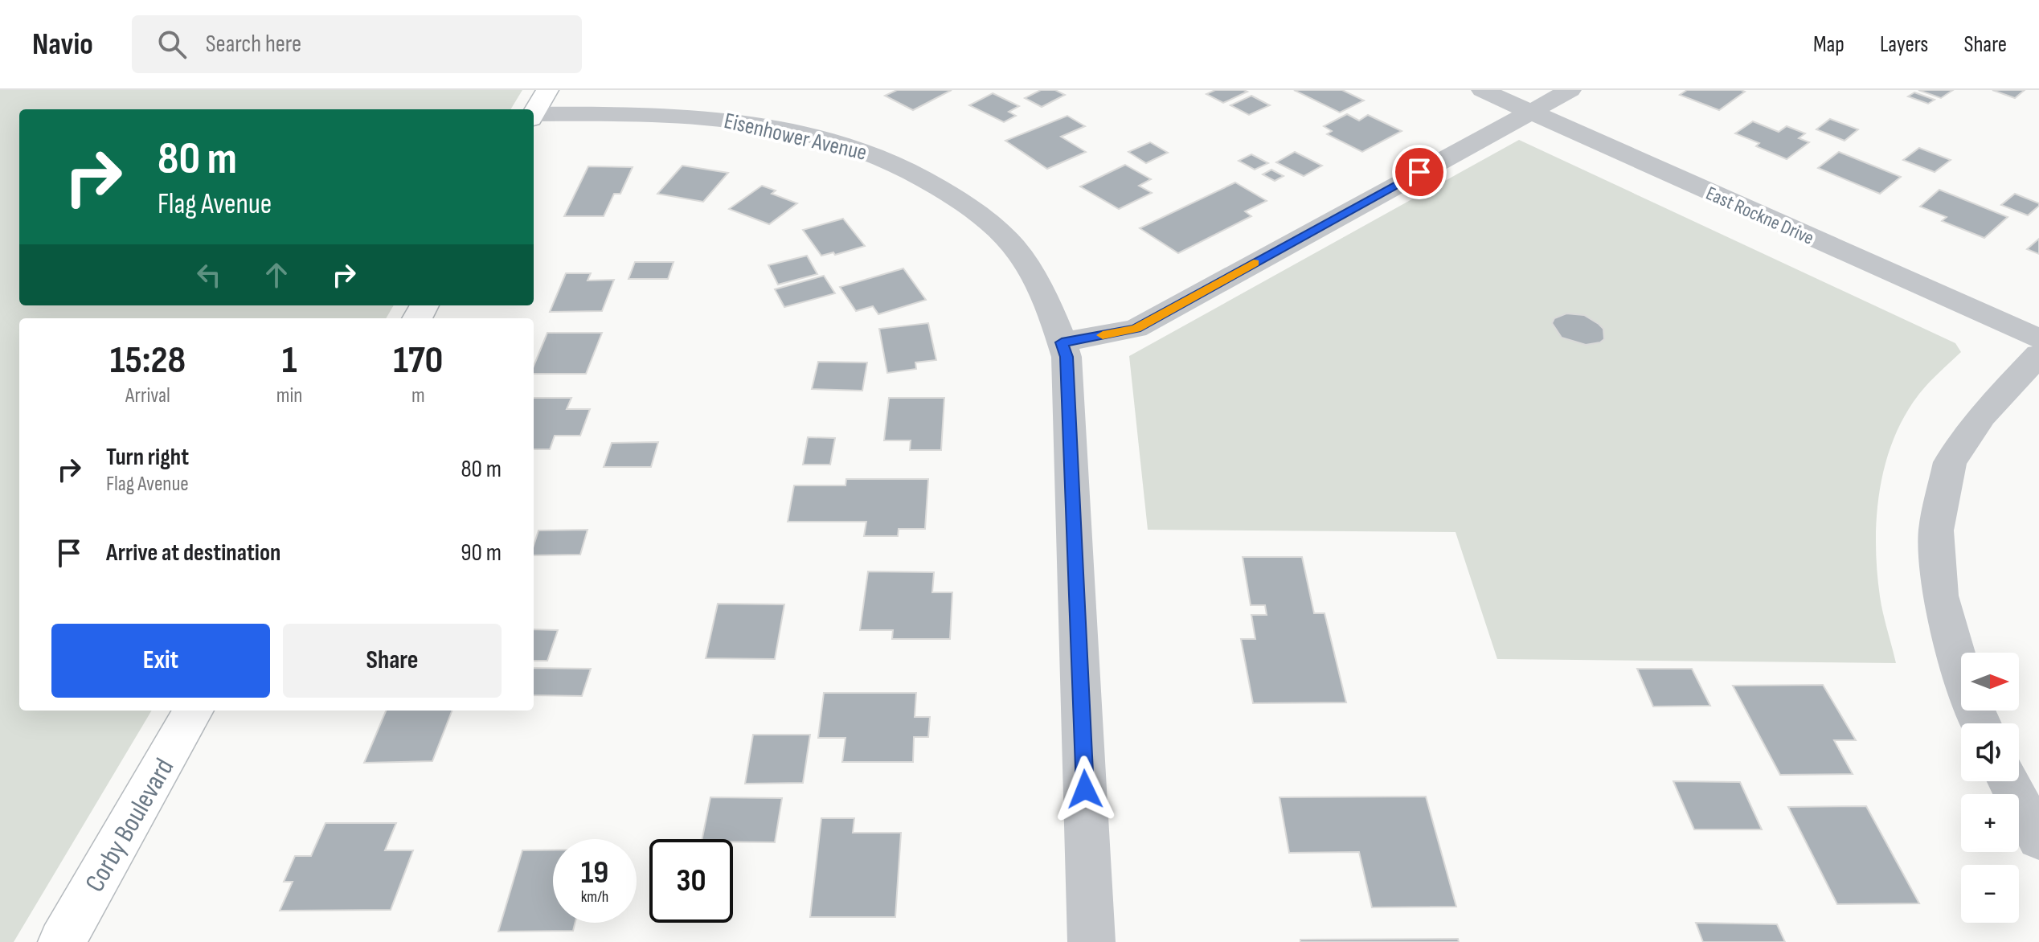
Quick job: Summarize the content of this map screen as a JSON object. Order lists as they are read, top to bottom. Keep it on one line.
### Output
{"streets":{"street":["Eisenhower Avenue","East Rockne Drive","Corby Boulevard"]},"north":"right","page":{"header":"Navio","search":"Search here","nav":["Map","Layers","Share"],"turn":["80 m","Flag Avenue"],"eta":["15:28","Arrival","1","min","170","m"],"list":[{"name":"Turn right","note":"Flag Avenue","value":"80 m"},{"name":"Arrive at destination","value":"90 m"}],"buttons":["Exit","Share"],"map_buttons":["+","−"],"speed":"19 km/h","limit":"30"}}
